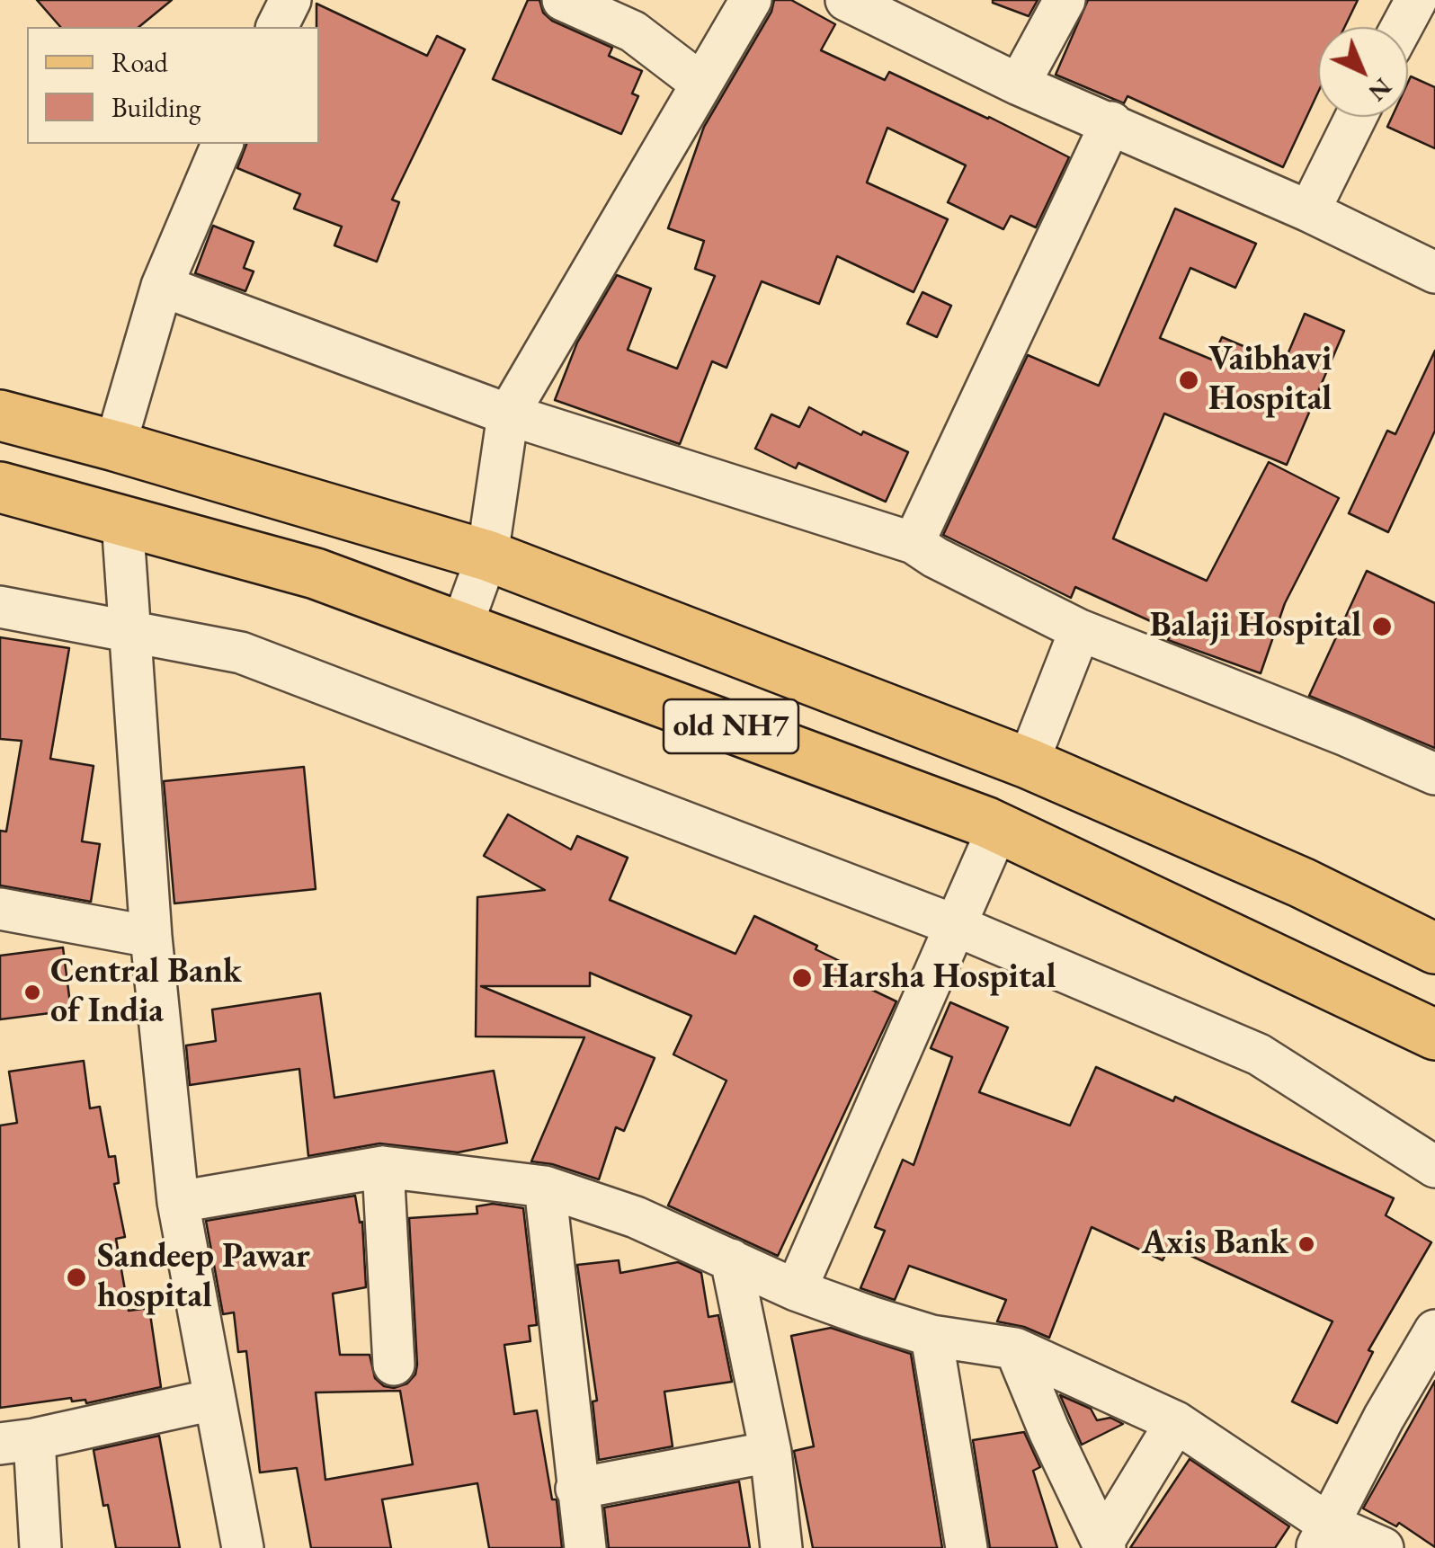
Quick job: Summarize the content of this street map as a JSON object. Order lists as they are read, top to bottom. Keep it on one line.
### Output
{"streets":{"main road":["old NH7"]},"places":["Vaibhavi Hospital","Balaji Hospital","Harsha Hospital","Central Bank of India","Axis Bank","Sandeep Pawar hospital"],"legend":["Road","Building"],"north":"bottom right"}
